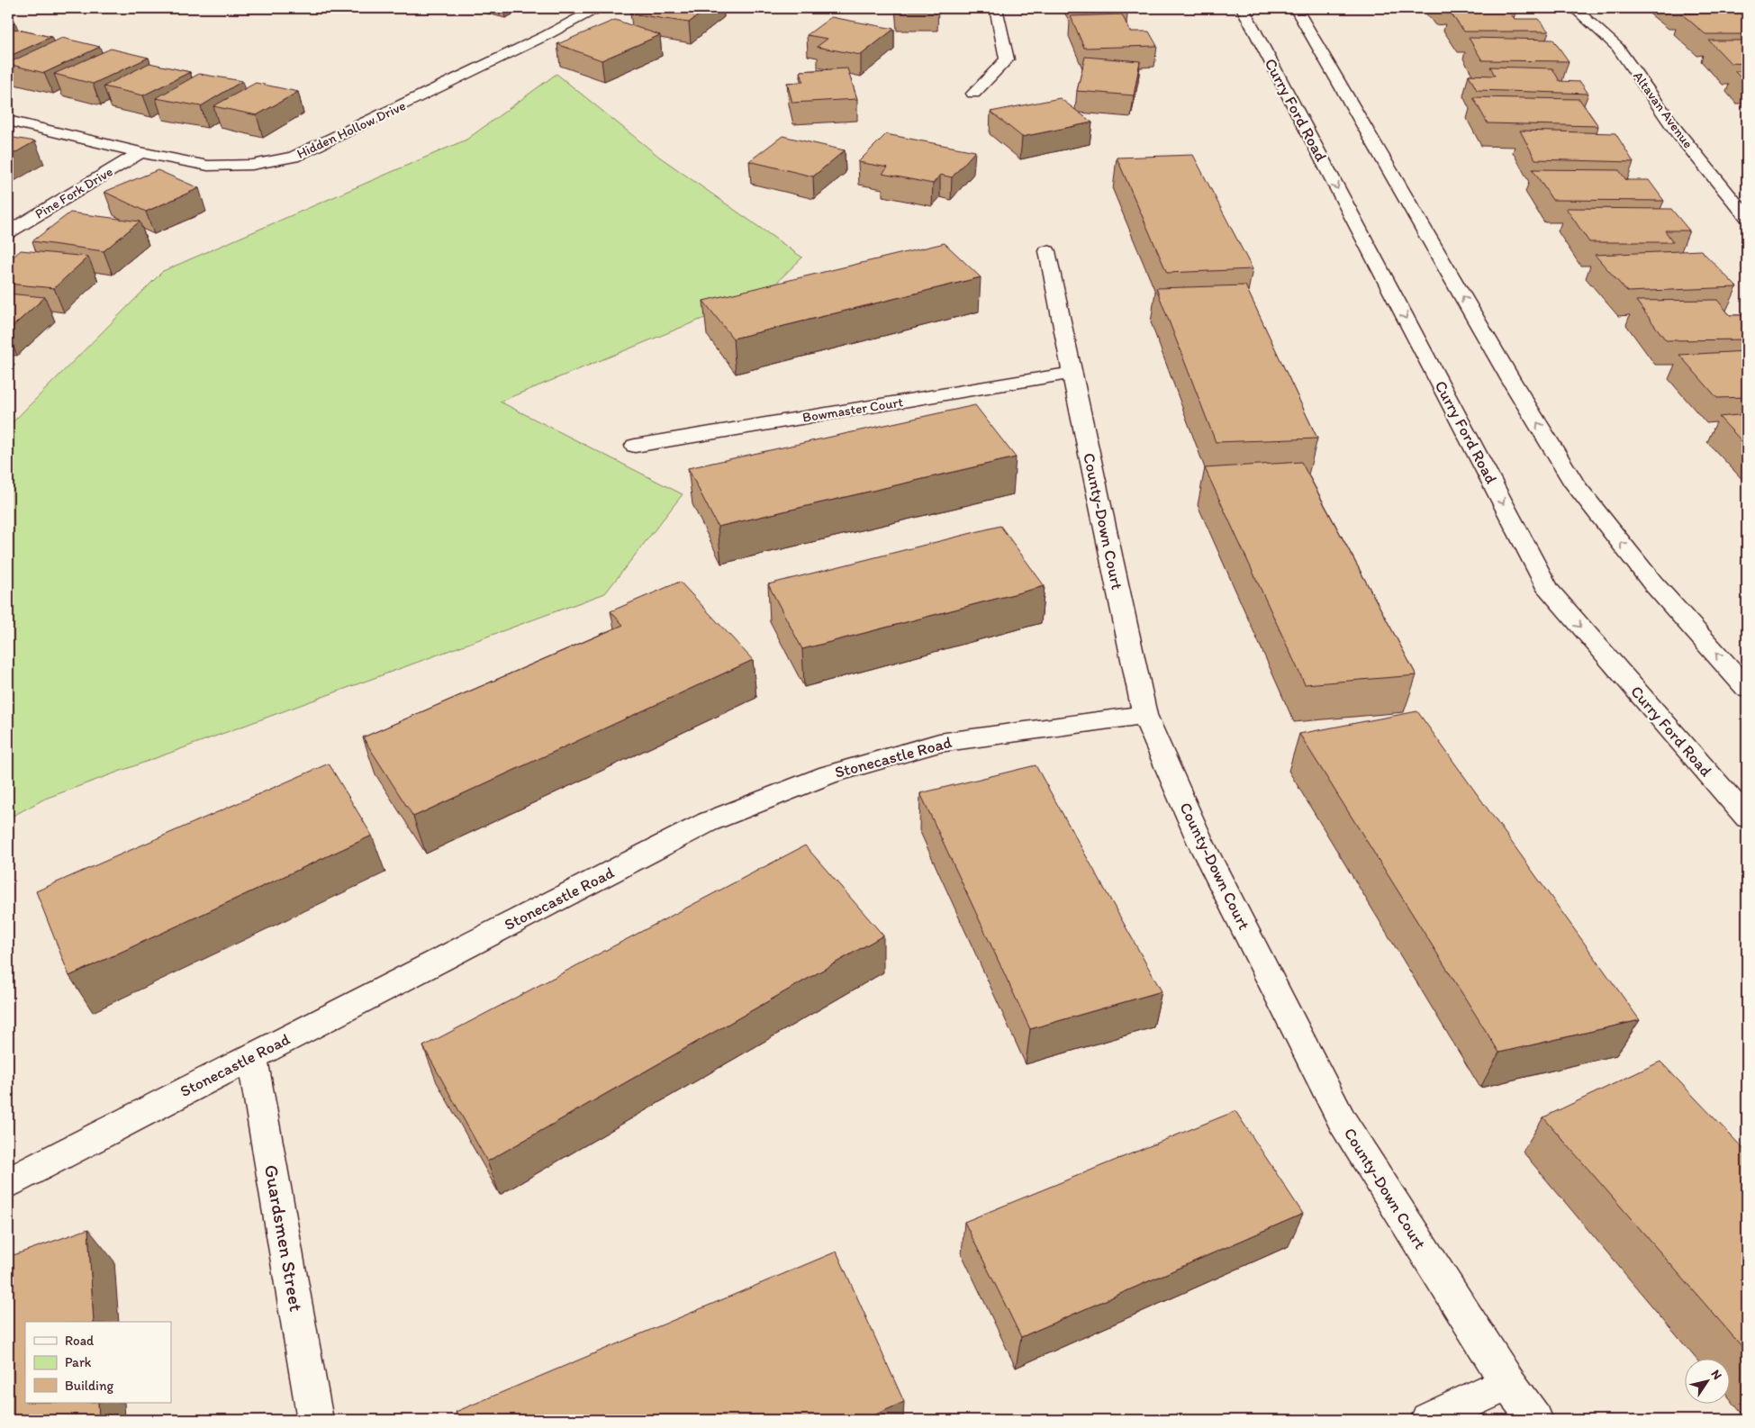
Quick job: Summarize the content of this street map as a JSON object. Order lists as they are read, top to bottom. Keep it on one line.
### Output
{"streets":{"street":["Curry Ford Road","Altavan Avenue","Hidden Hollow Drive","Pine Fork Drive","Bowmaster Court","County-Down Court","Stonecastle Road","Guardsmen Street"]},"crossings":[["Hidden Hollow Drive","Pine Fork Drive"],["Bowmaster Court","County-Down Court"],["County-Down Court","Stonecastle Road"],["Stonecastle Road","Guardsmen Street"]],"legend":["Road","Park","Building"],"north":"top right"}
